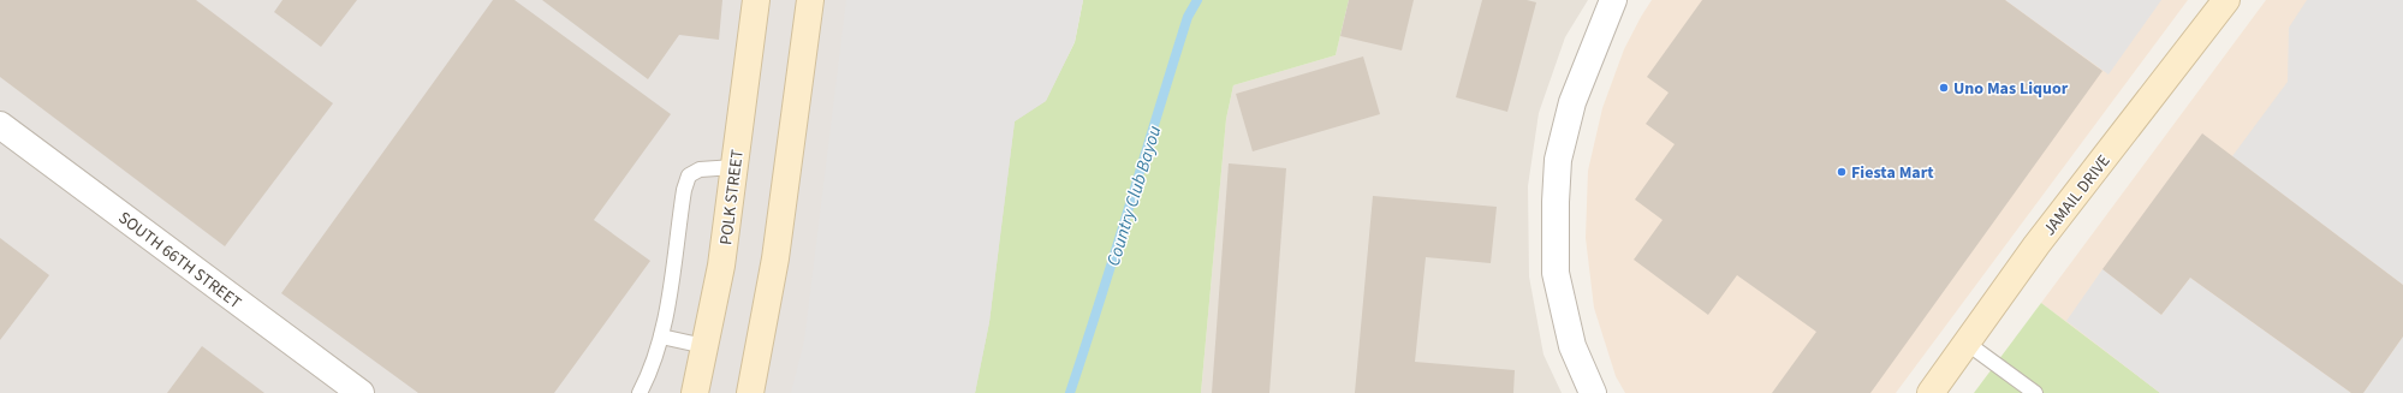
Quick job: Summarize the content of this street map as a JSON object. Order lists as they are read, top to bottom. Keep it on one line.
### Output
{"streets":{"main road":["JAMAIL DRIVE","POLK STREET"],"street":["SOUTH 66TH STREET"]},"water":["Country Club Bayou"],"places":["Uno Mas Liquor","Fiesta Mart"]}
